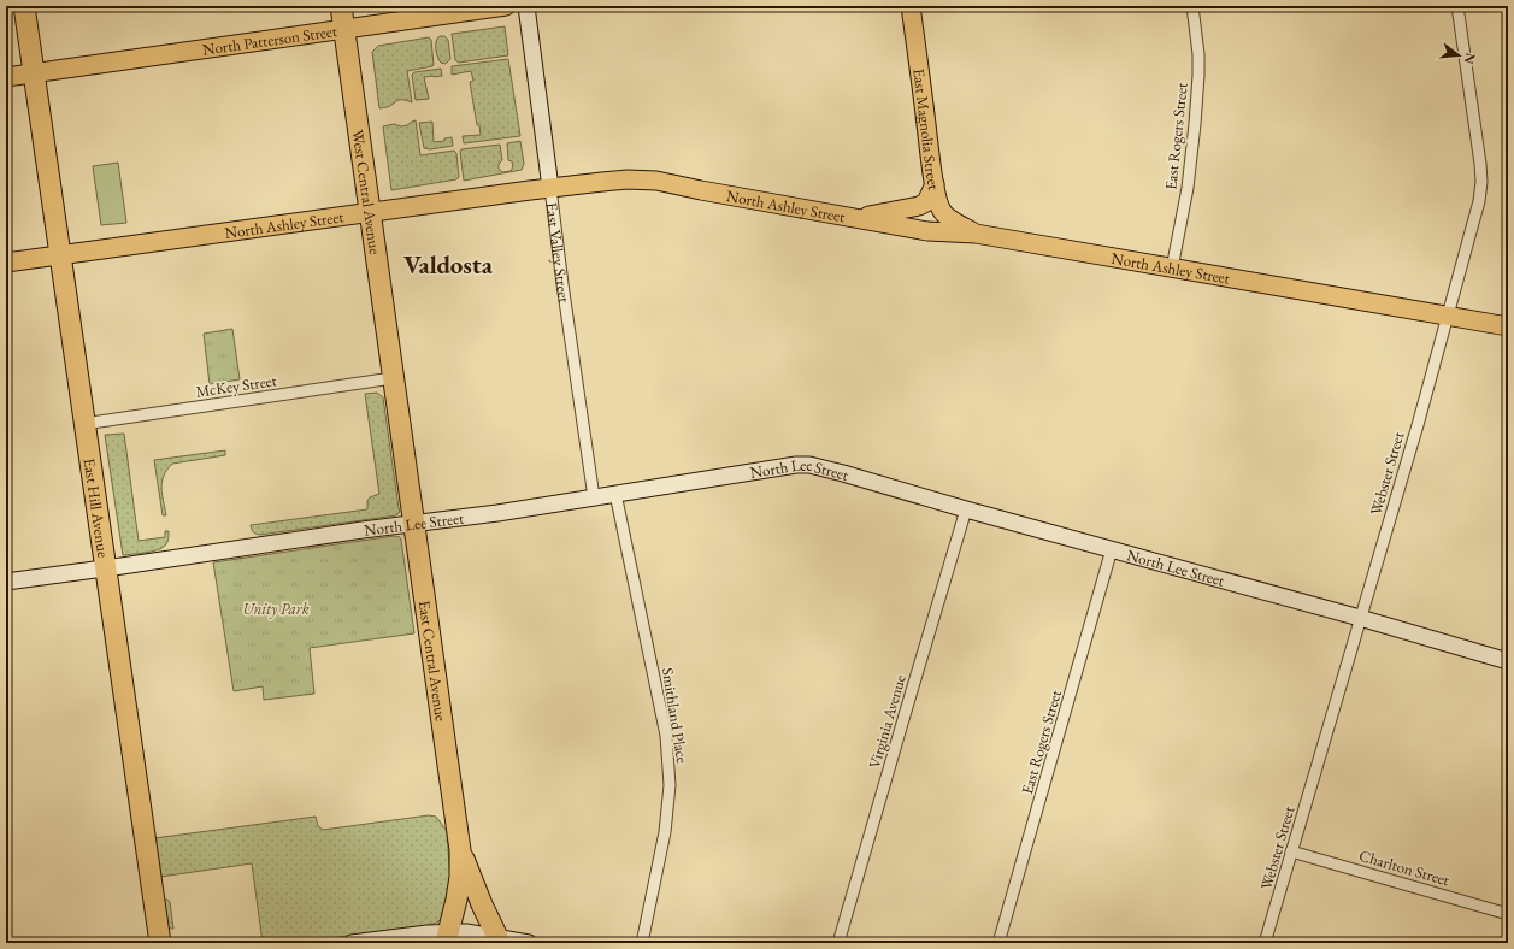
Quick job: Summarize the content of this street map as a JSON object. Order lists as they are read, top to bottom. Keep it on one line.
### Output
{"streets":{"highway":["West Central Avenue","East Hill Avenue","East Central Avenue"],"main road":["North Patterson Street","East Magnolia Street","North Ashley Street"],"street":["East Rogers Street","East Valley Street","McKey Street","Webster Street","North Lee Street","Smithland Place","Virginia Avenue","Charlton Street"]},"crossings":[["North Patterson Street","West Central Avenue"],["North Patterson Street","East Hill Avenue"],["East Magnolia Street","North Ashley Street"],["East Rogers Street","North Ashley Street"],["East Rogers Street","North Lee Street"],["West Central Avenue","North Ashley Street"],["West Central Avenue","McKey Street"],["West Central Avenue","East Central Avenue"],["North Ashley Street","East Valley Street"],["North Ashley Street","Webster Street"],["North Ashley Street","East Hill Avenue"],["East Valley Street","North Lee Street"],["McKey Street","East Hill Avenue"],["McKey Street","East Central Avenue"],["Webster Street","North Lee Street"],["Webster Street","Charlton Street"],["North Lee Street","East Hill Avenue"],["North Lee Street","East Central Avenue"],["North Lee Street","Smithland Place"],["North Lee Street","Virginia Avenue"]],"districts":["Valdosta"],"parks":["Unity Park"],"north":"right"}
